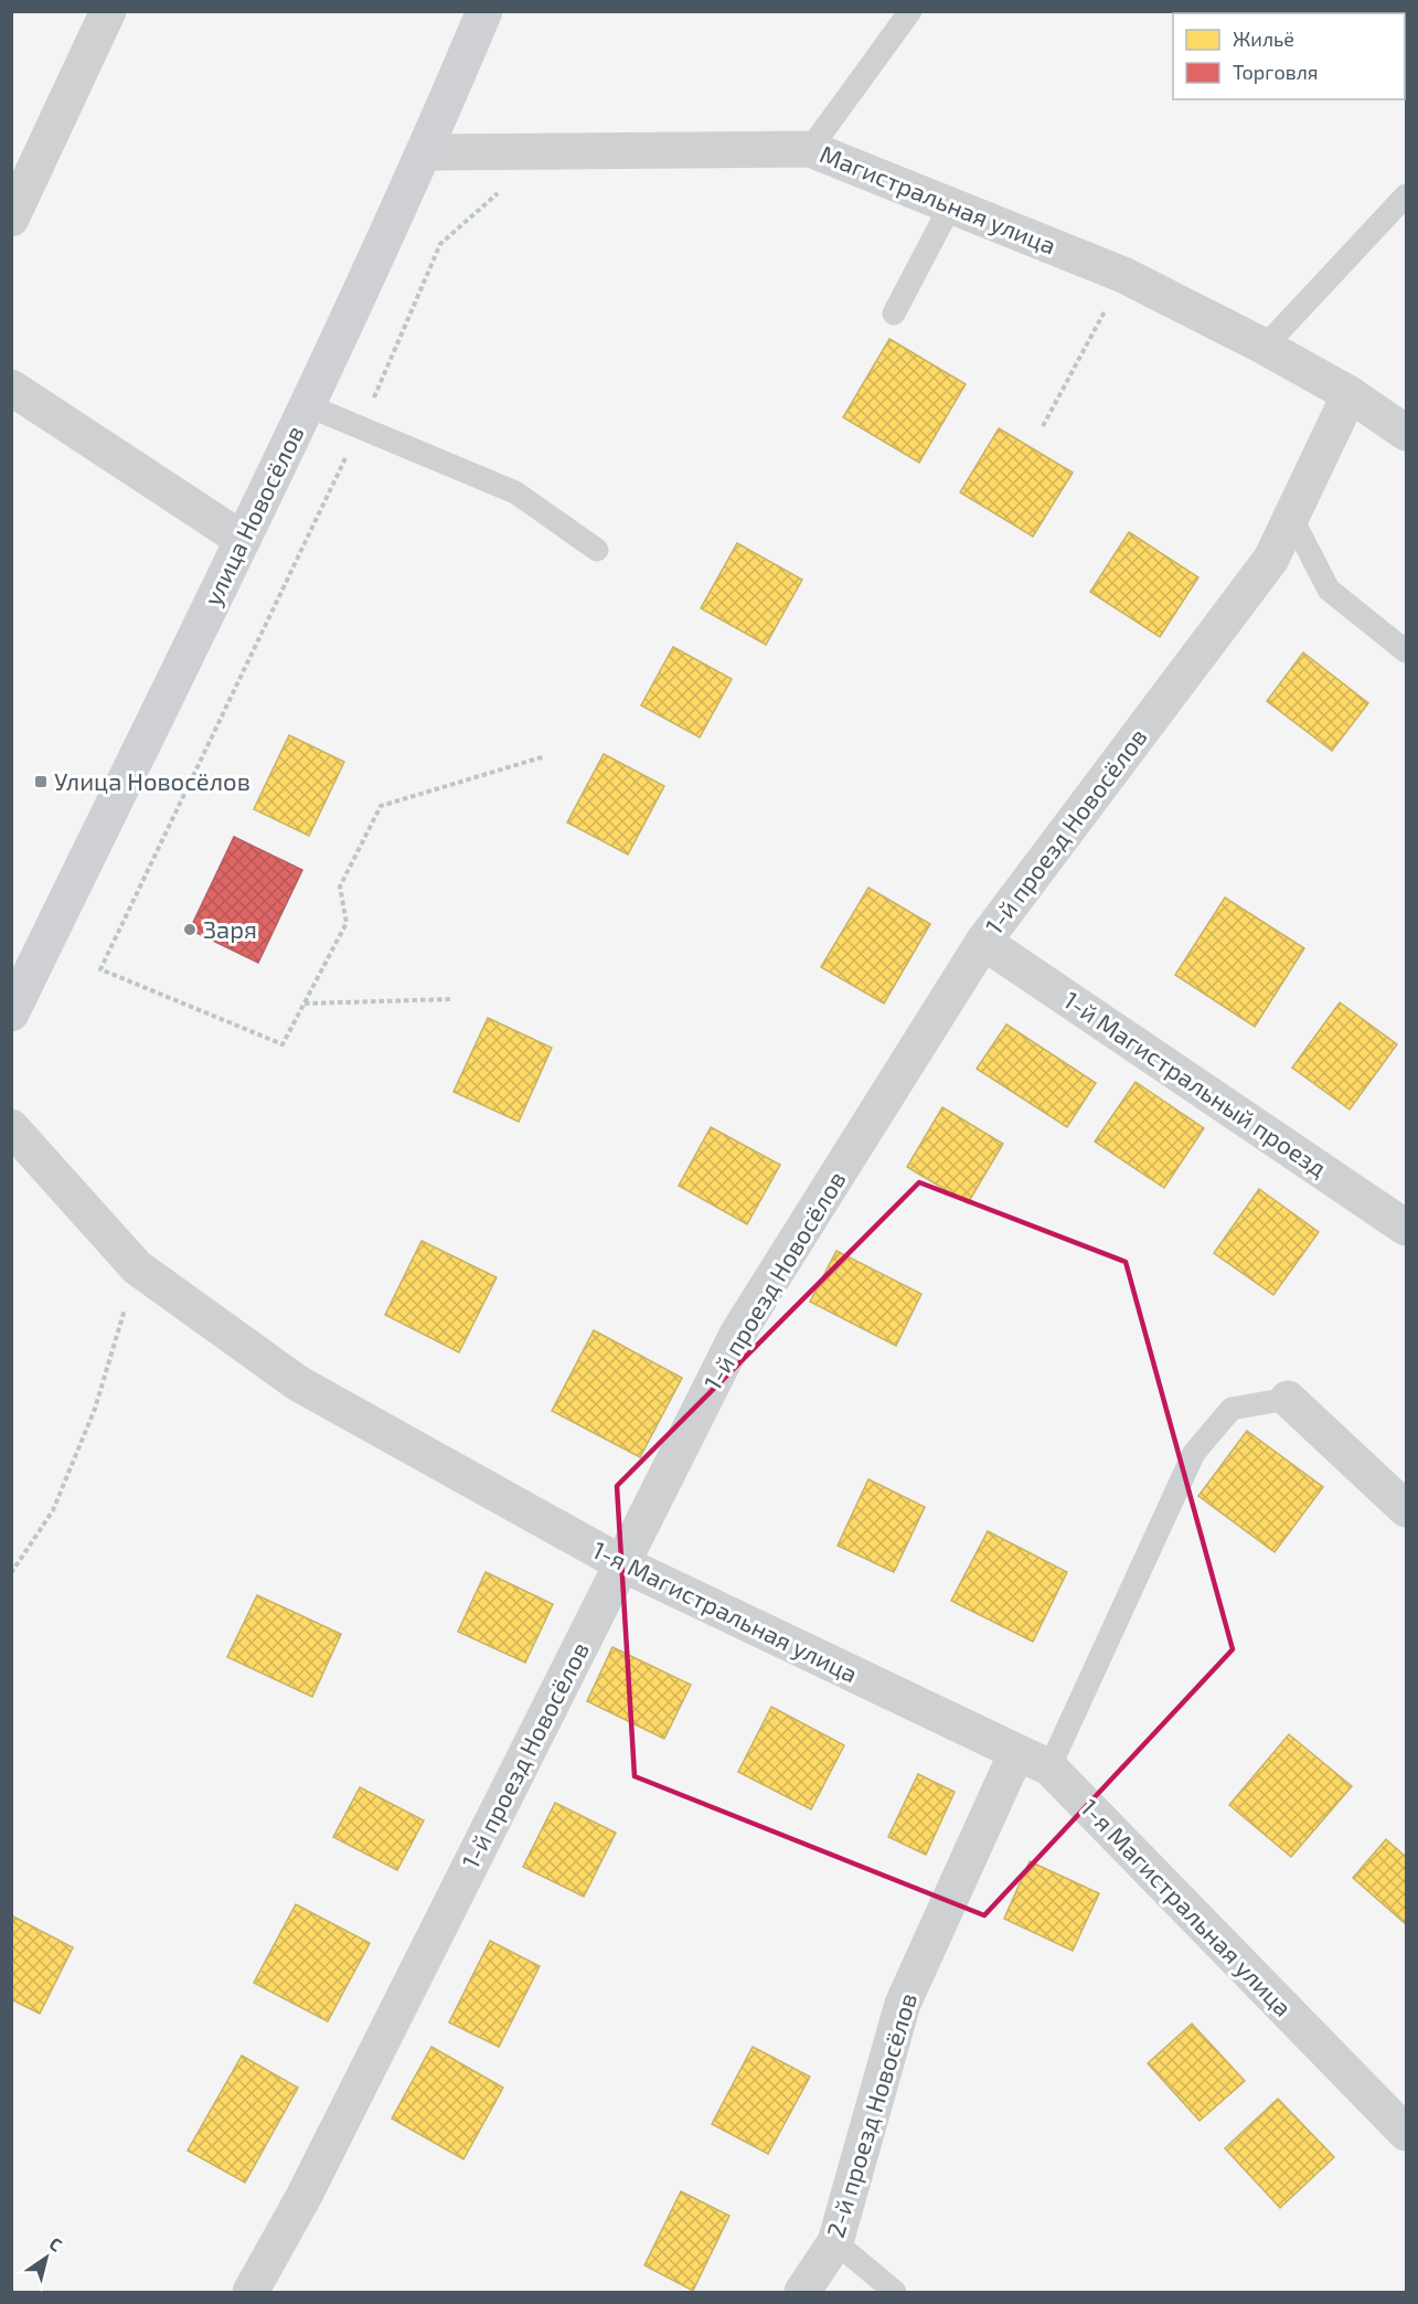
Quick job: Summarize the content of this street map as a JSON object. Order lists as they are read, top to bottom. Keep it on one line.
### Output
{"streets":{"street":["Магистральная улица","улица Новосёлов","1-й проезд Новосёлов","1-й Магистральный проезд","1-я Магистральная улица","2-й проезд Новосёлов"]},"crossings":[["Магистральная улица","улица Новосёлов"],["Магистральная улица","1-й проезд Новосёлов"],["1-й проезд Новосёлов","1-й Магистральный проезд"],["1-й проезд Новосёлов","1-я Магистральная улица"],["1-я Магистральная улица","2-й проезд Новосёлов"]],"places":{"transit":["Улица Новосёлов"],"other":["Заря"]},"legend":["Жильё","Торговля"],"north":"top right"}
